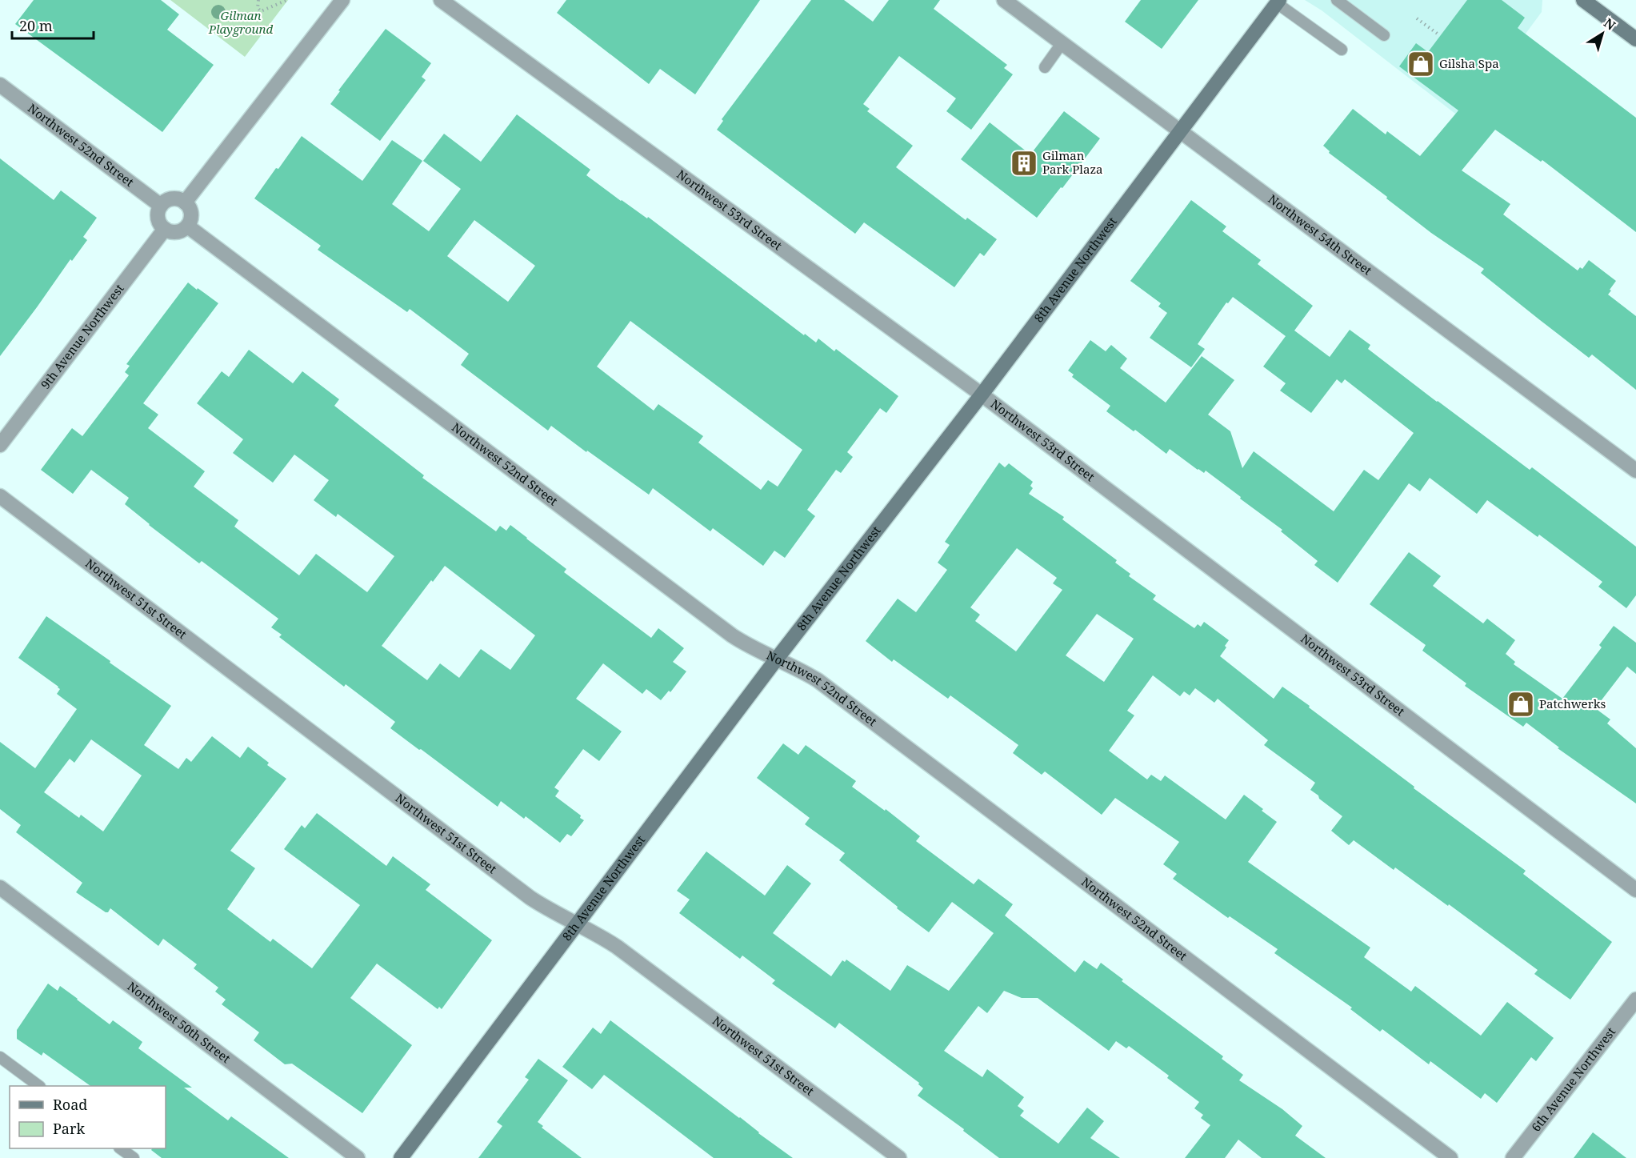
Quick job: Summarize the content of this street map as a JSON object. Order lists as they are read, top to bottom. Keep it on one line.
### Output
{"streets":{"main road":["8th Avenue Northwest"],"street":["Northwest 52nd Street","Northwest 53rd Street","Northwest 54th Street","9th Avenue Northwest","Northwest 51st Street","Northwest 50th Street","6th Avenue Northwest"]},"crossings":[["Northwest 52nd Street","8th Avenue Northwest"],["Northwest 52nd Street","9th Avenue Northwest"],["Northwest 53rd Street","8th Avenue Northwest"],["Northwest 54th Street","8th Avenue Northwest"],["8th Avenue Northwest","Northwest 51st Street"]],"parks":["Gilman Playground"],"places":{"shop":["Gilsha Spa","Patchwerks"],"building":["Gilman Park Plaza"]},"legend":["Road","Park"],"scale_bar":"20 m","north":"top right"}
